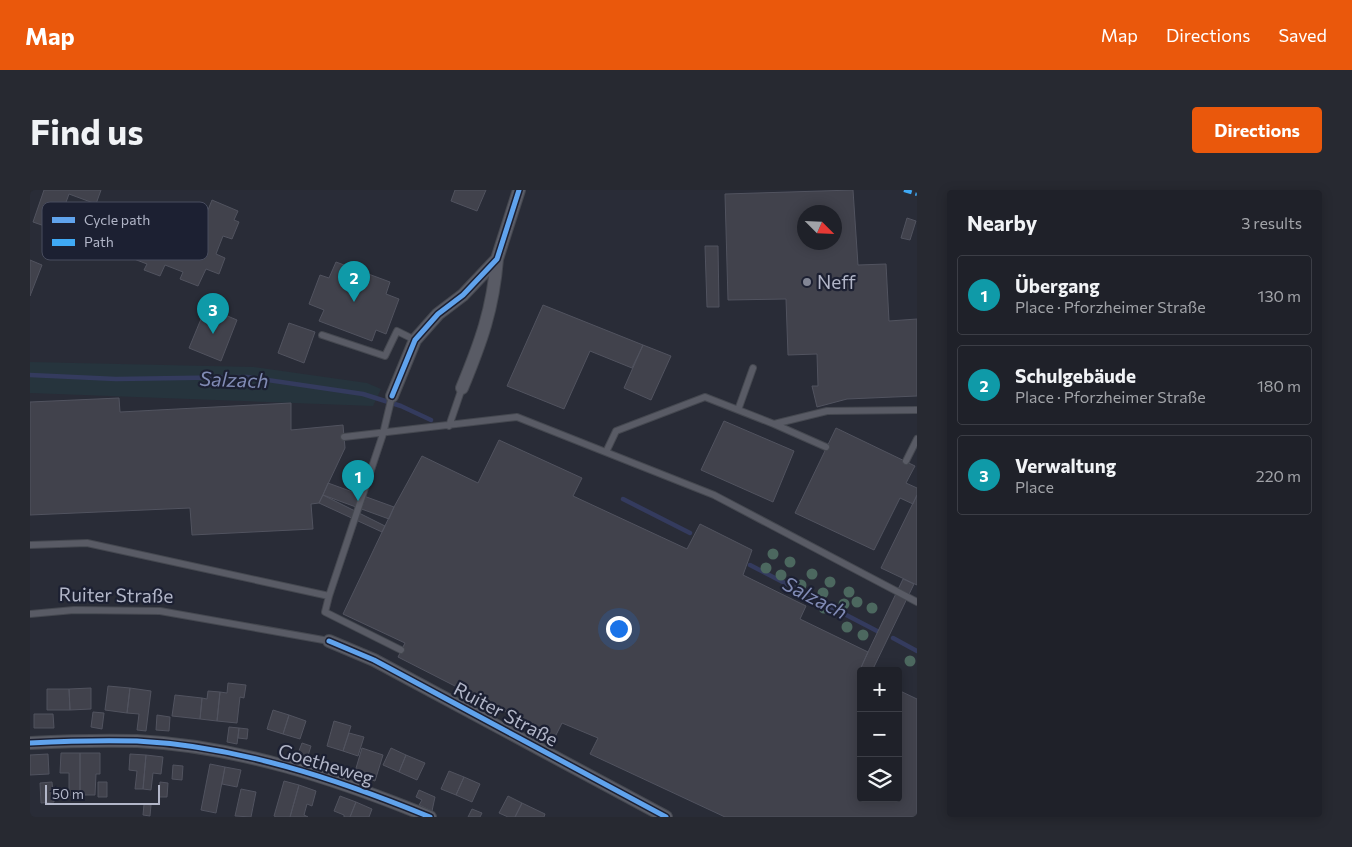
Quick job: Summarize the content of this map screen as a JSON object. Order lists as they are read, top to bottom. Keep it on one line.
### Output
{"streets":{"street":["Ruiter Straße","Goetheweg"]},"water":["Salzach"],"places":["Neff"],"legend":["Cycle path","Path"],"scale_bar":"50 m","north":"bottom right","page":{"header":"Map","nav":["Map","Directions","Saved"],"buttons":"Directions","title":"Find us","heading":["Nearby","3 results"],"list":[{"mark":"1","name":"Übergang","note":"Place · Pforzheimer Straße","value":"130 m"},{"mark":"2","name":"Schulgebäude","note":"Place · Pforzheimer Straße","value":"180 m"},{"mark":"3","name":"Verwaltung","note":"Place","value":"220 m"}],"pins":["2","3","1"],"map_buttons":["+","−"],"scale":"50 m"}}
